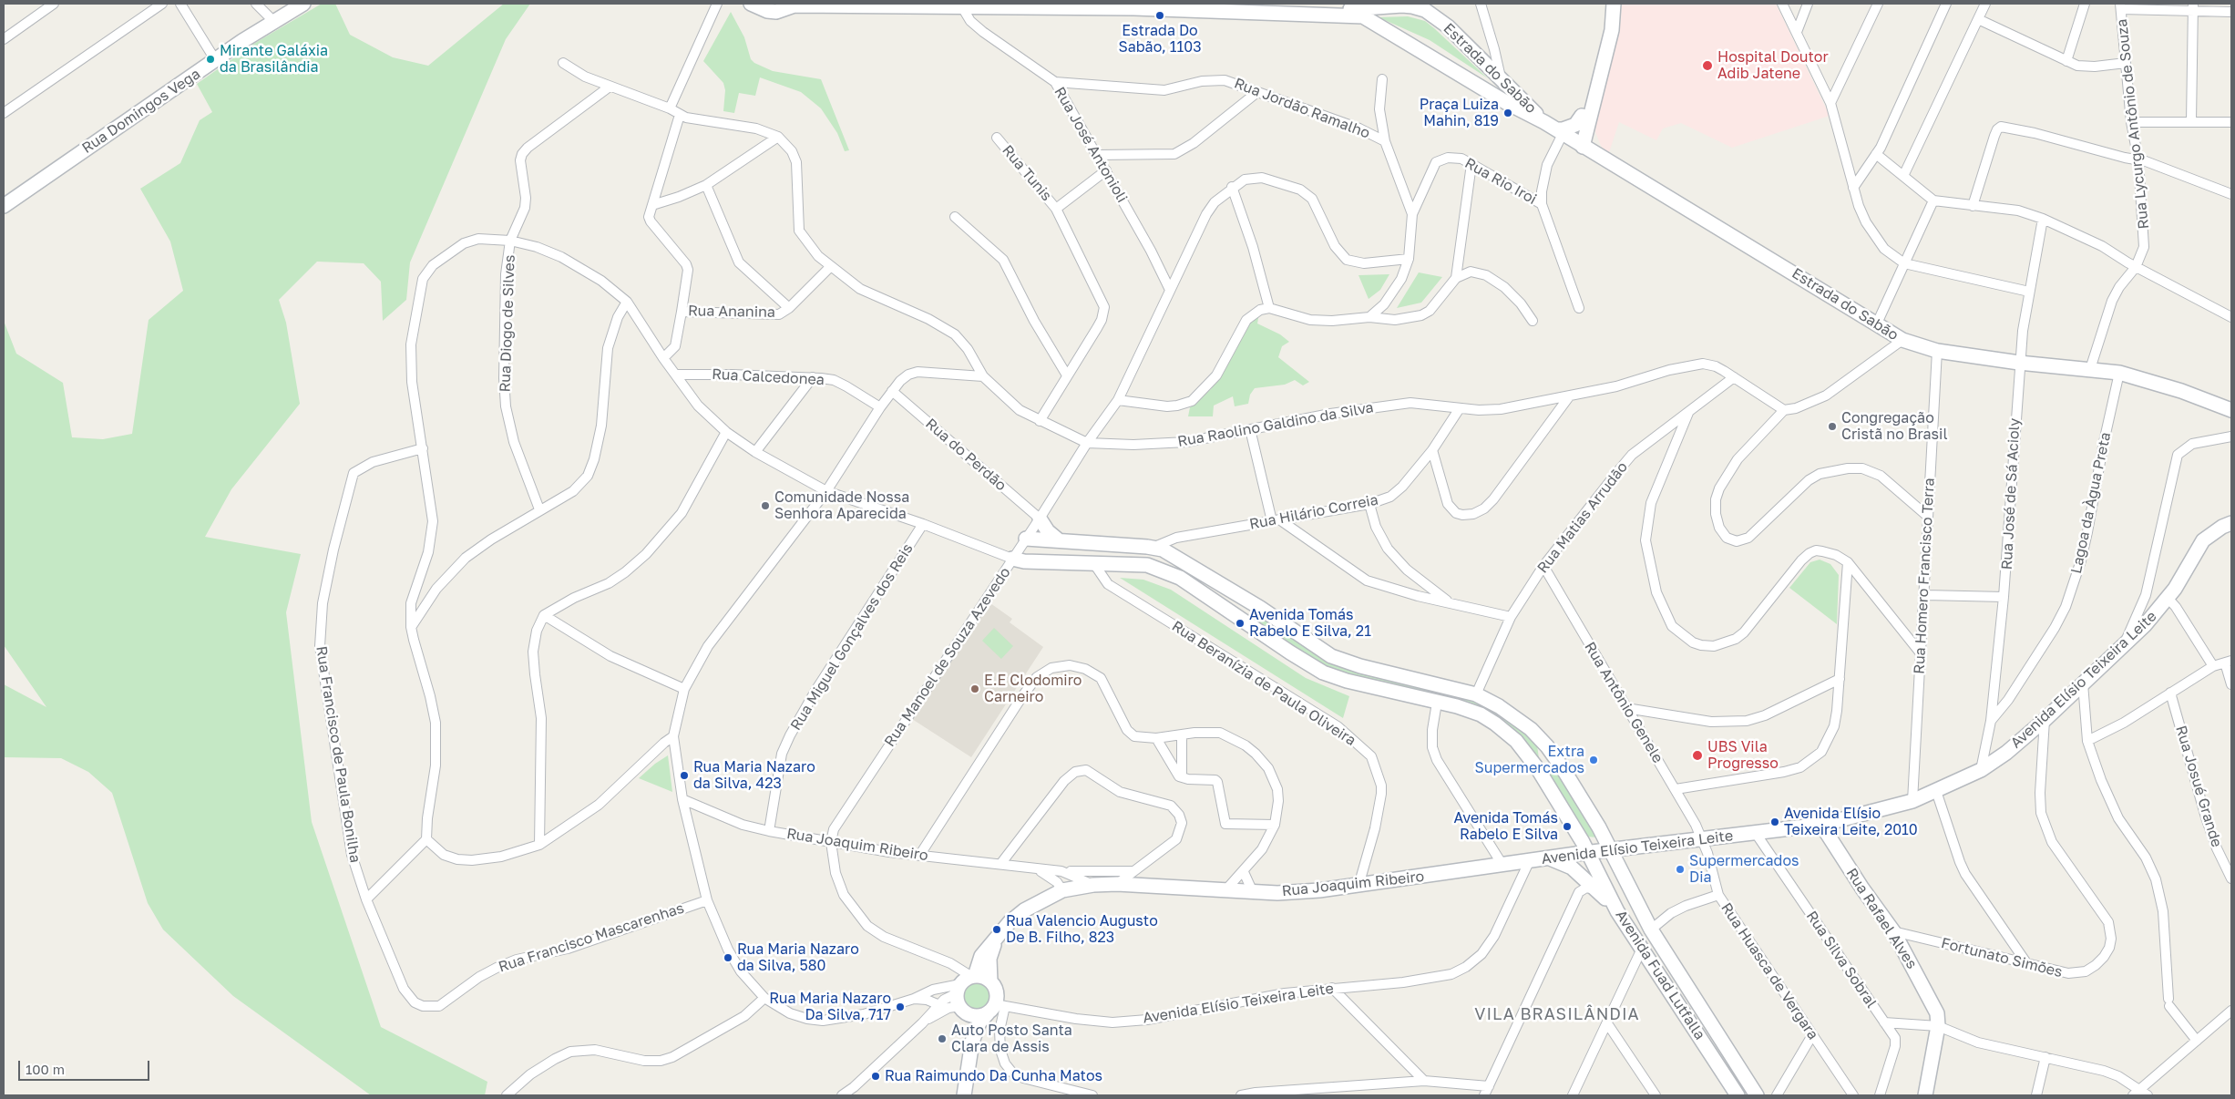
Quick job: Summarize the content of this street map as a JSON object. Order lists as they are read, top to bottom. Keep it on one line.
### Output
{"streets":{"street":["Estrada do Sabão","Rua Jordão Ramalho","Rua Domingos Vega","Rua Lycurgo Antônio de Souza","Rua José Antonioli","Rua Tunis","Rua Rio Iroi","Rua Ananina","Rua Diogo de Silves","Rua Calcedonea","Rua Raolino Galdino da Silva","Rua do Perdão","Rua José de Sá Acioly","Lagoa da Àgua Preta","Rua Hilário Correia","Rua Matias Arrudão","Rua Homero Francisco Terra","Rua Miguel Gonçalves dos Reis","Rua Manoel de Souza Azevedo","Avenida Elísio Teixeira Leite","Rua Beranízia de Paula Oliveira","Rua Antônio Genele","Rua Francisco de Paula Bonilha","Rua Josué Grande","Rua Joaquim Ribeiro","Rua Rafael Alves","Rua Francisco Mascarenhas","Fortunato Simões","Rua Silva Sobral","Rua Huasca de Vergara","Avenida Fuad Lutfalla"]},"crossings":[["Estrada do Sabão","Rua Lycurgo Antônio de Souza"],["Estrada do Sabão","Rua José Antonioli"],["Estrada do Sabão","Rua José de Sá Acioly"],["Estrada do Sabão","Lagoa da Àgua Preta"],["Estrada do Sabão","Rua Homero Francisco Terra"],["Rua Jordão Ramalho","Rua José Antonioli"],["Rua José Antonioli","Rua Manoel de Souza Azevedo"],["Rua Ananina","Rua Raolino Galdino da Silva"],["Rua Diogo de Silves","Rua Raolino Galdino da Silva"],["Rua Raolino Galdino da Silva","Rua Hilário Correia"],["Rua Raolino Galdino da Silva","Rua Matias Arrudão"],["Rua Raolino Galdino da Silva","Rua Manoel de Souza Azevedo"],["Rua do Perdão","Rua Manoel de Souza Azevedo"],["Rua José de Sá Acioly","Lagoa da Àgua Preta"],["Rua José de Sá Acioly","Avenida Elísio Teixeira Leite"],["Rua Matias Arrudão","Rua Antônio Genele"],["Rua Homero Francisco Terra","Avenida Elísio Teixeira Leite"],["Rua Miguel Gonçalves dos Reis","Rua Joaquim Ribeiro"],["Rua Manoel de Souza Azevedo","Rua Joaquim Ribeiro"],["Avenida Elísio Teixeira Leite","Rua Antônio Genele"],["Avenida Elísio Teixeira Leite","Rua Joaquim Ribeiro"],["Avenida Elísio Teixeira Leite","Rua Rafael Alves"],["Avenida Elísio Teixeira Leite","Fortunato Simões"],["Avenida Elísio Teixeira Leite","Rua Silva Sobral"],["Avenida Elísio Teixeira Leite","Rua Huasca de Vergara"],["Avenida Elísio Teixeira Leite","Avenida Fuad Lutfalla"],["Rua Beranízia de Paula Oliveira","Rua Joaquim Ribeiro"],["Rua Antônio Genele","Rua Huasca de Vergara"],["Rua Francisco de Paula Bonilha","Rua Francisco Mascarenhas"],["Rua Rafael Alves","Fortunato Simões"]],"districts":["VILA BRASILÂNDIA"],"places":["Estrada Do Sabão, 1103","Mirante Galáxia da Brasilândia","Hospital Doutor Adib Jatene","Praça Luiza Mahin, 819","Congregação Cristã no Brasil","Comunidade Nossa Senhora Aparecida","Avenida Tomás Rabelo E Silva, 21","E.E Clodomiro Carneiro","UBS Vila Progresso","Extra Supermercados","Rua Maria Nazaro da Silva, 423","Avenida Elísio Teixeira Leite, 2010","Avenida Tomás Rabelo E Silva","Supermercados Dia","Rua Valencio Augusto De B. Filho, 823","Rua Maria Nazaro da Silva, 580","Rua Maria Nazaro Da Silva, 717","Auto Posto Santa Clara de Assis","Rua Raimundo Da Cunha Matos"],"scale_bar":"100 m"}
